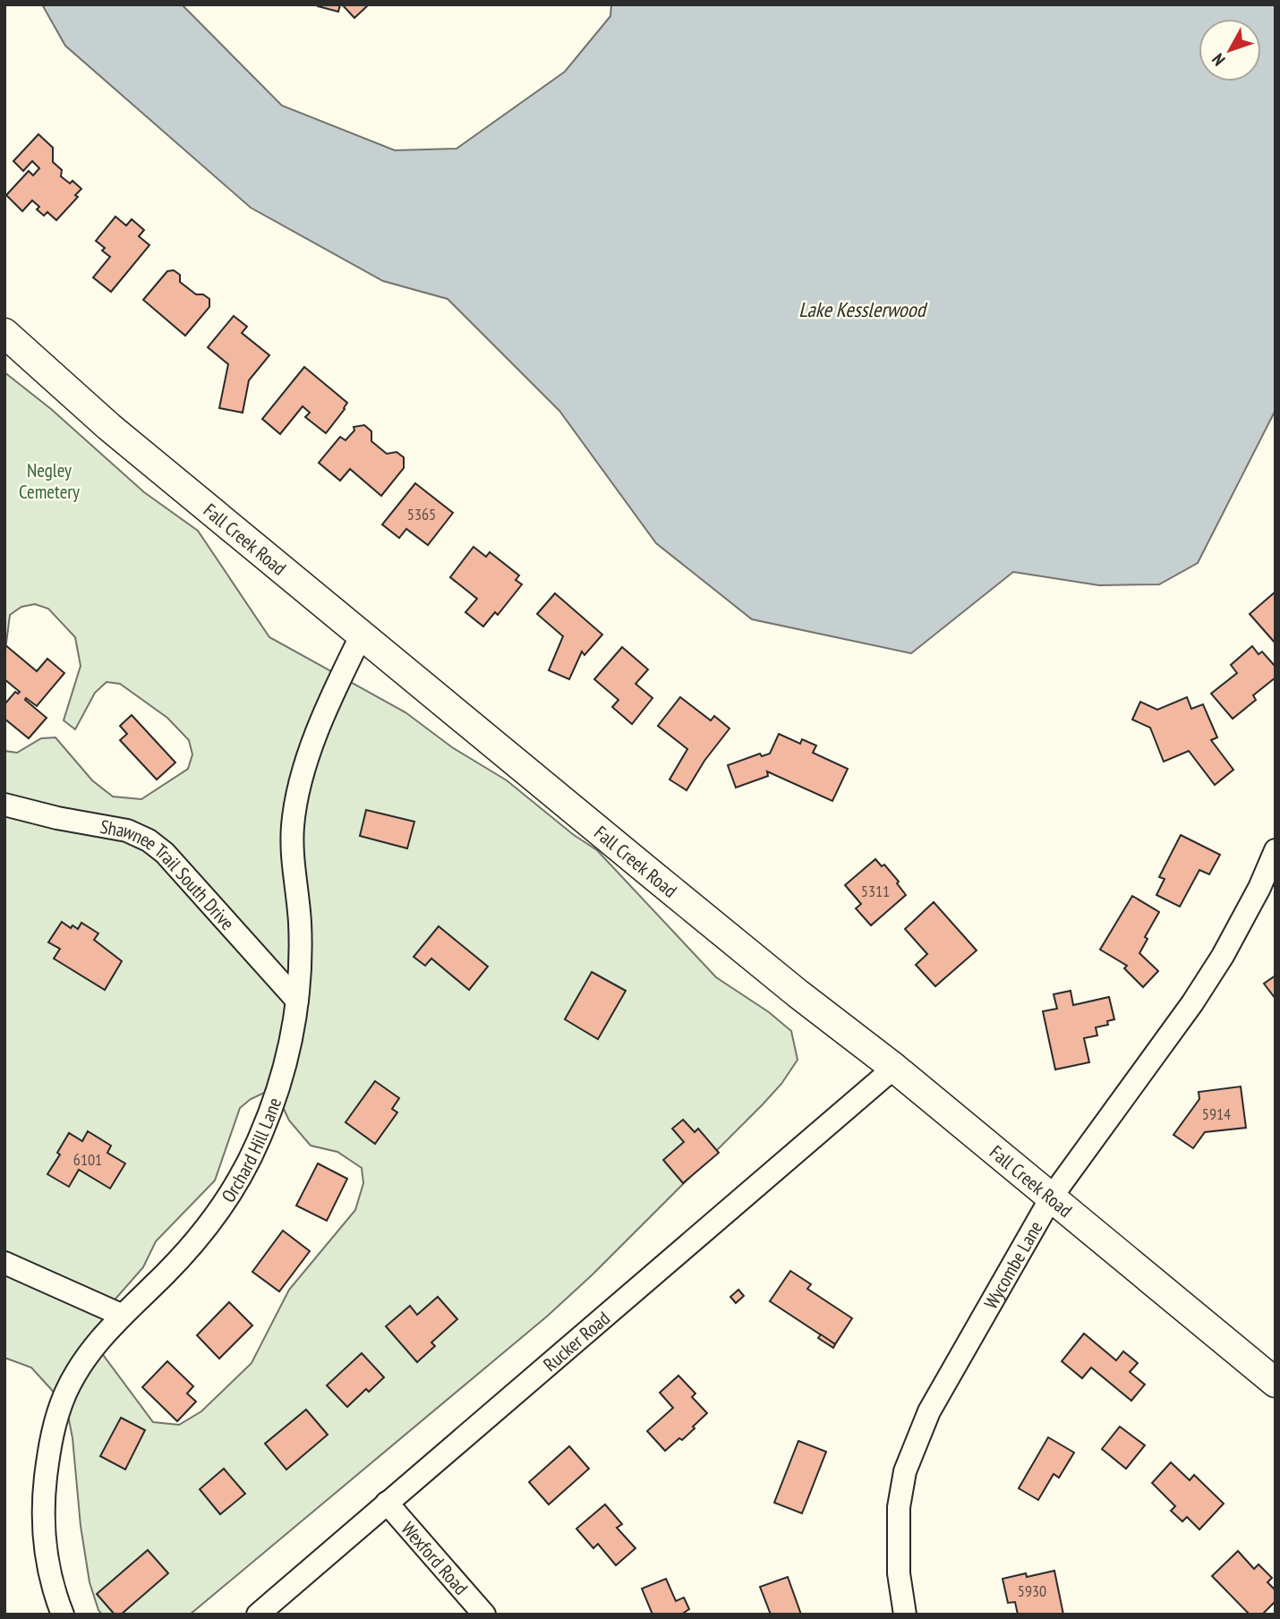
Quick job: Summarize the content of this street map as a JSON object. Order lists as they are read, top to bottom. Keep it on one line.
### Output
{"streets":{"main road":["Fall Creek Road"],"street":["Shawnee Trail South Drive","Orchard Hill Lane","Wycombe Lane","Rucker Road","Wexford Road"]},"crossings":[["Fall Creek Road","Orchard Hill Lane"],["Fall Creek Road","Wycombe Lane"],["Fall Creek Road","Rucker Road"],["Shawnee Trail South Drive","Orchard Hill Lane"],["Rucker Road","Wexford Road"]],"water":["Lake Kesslerwood"],"parks":["Negley Cemetery"],"house_numbers":["5365","5311","5914","6101","5930"],"north":"bottom left"}
